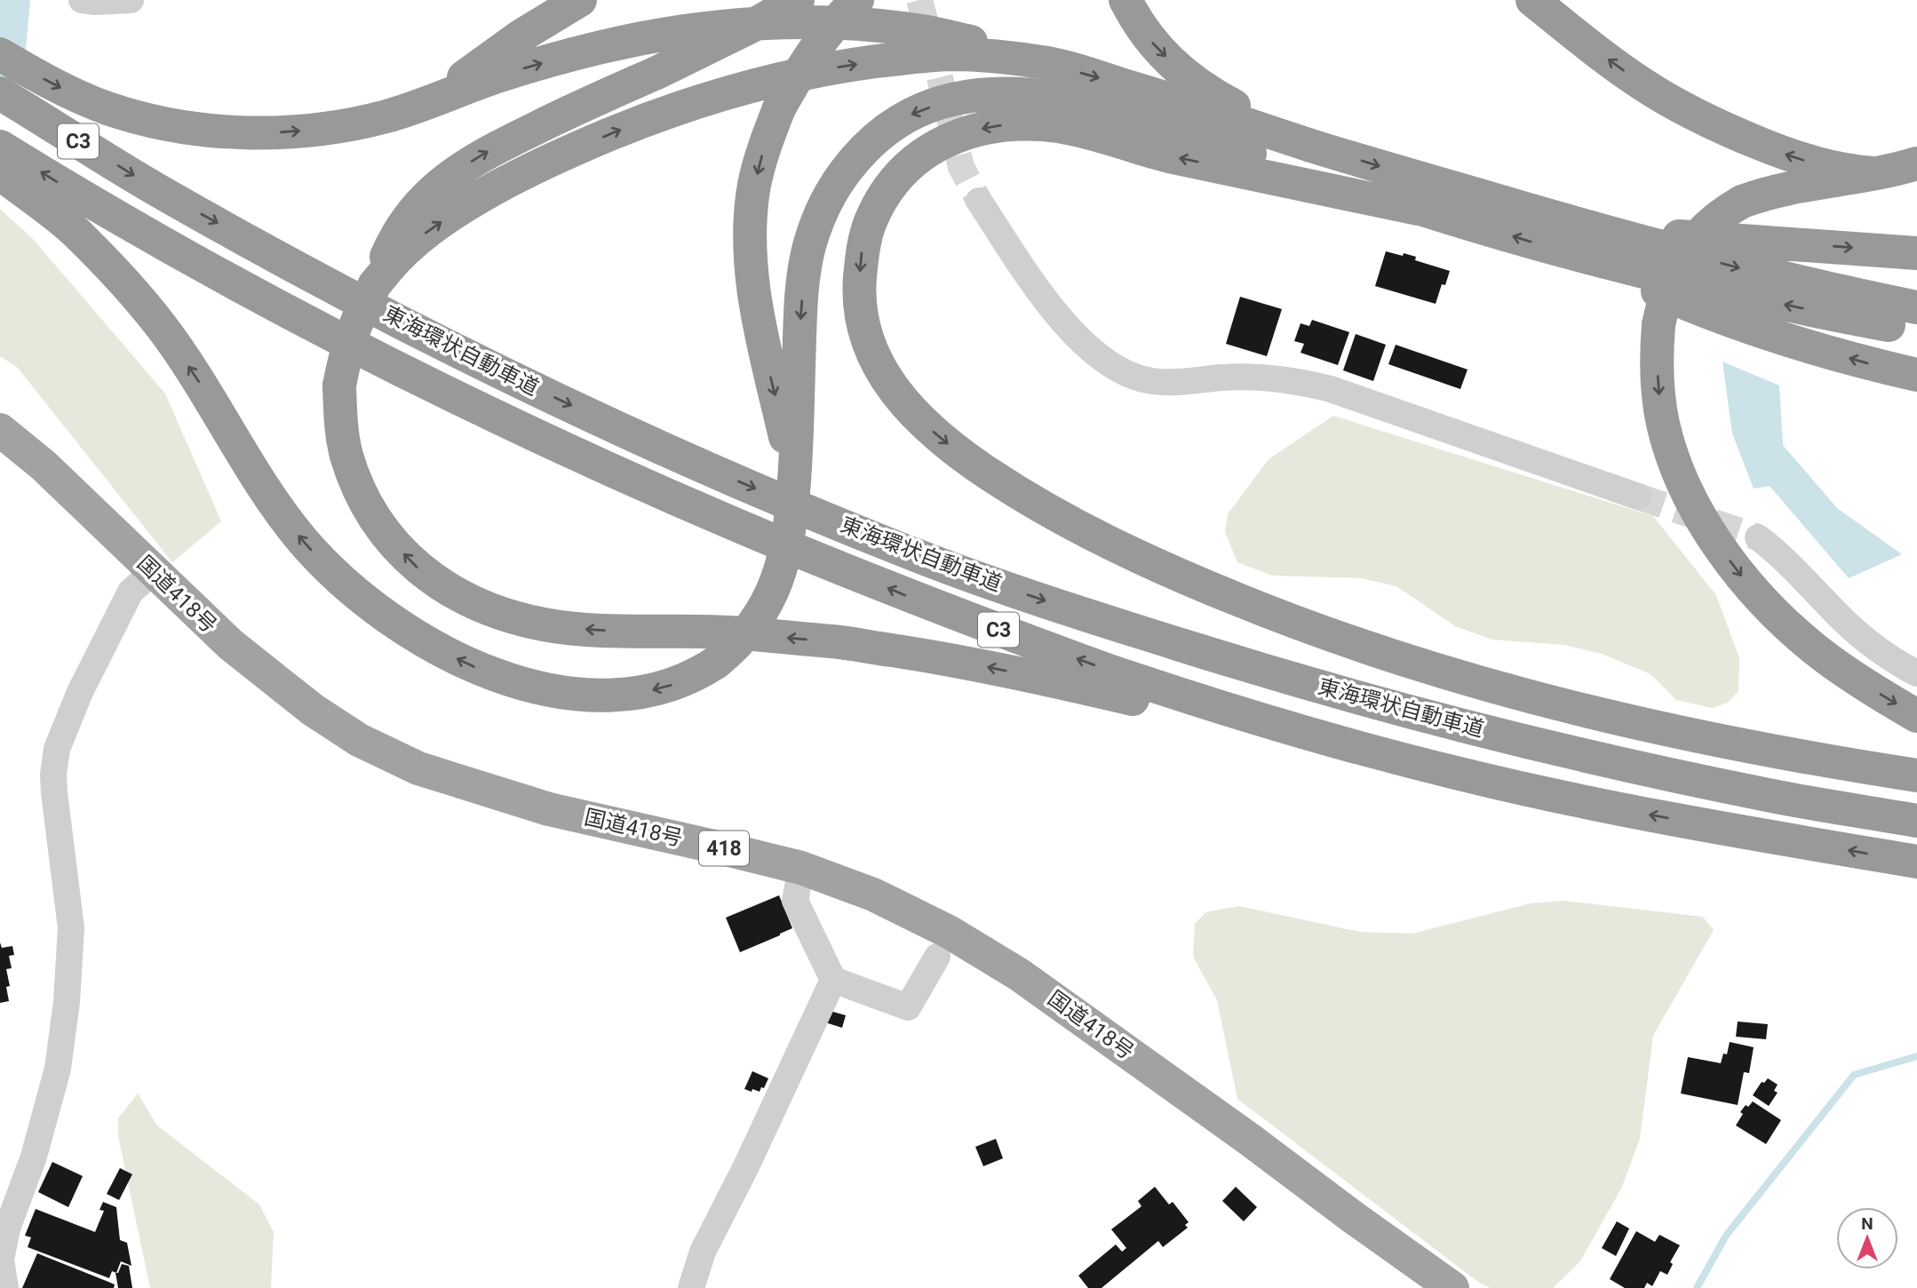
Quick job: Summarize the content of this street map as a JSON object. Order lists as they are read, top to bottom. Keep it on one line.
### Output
{"streets":{"highway":["C3","東海環状自動車道","国道418号","418"]},"north":"top"}
